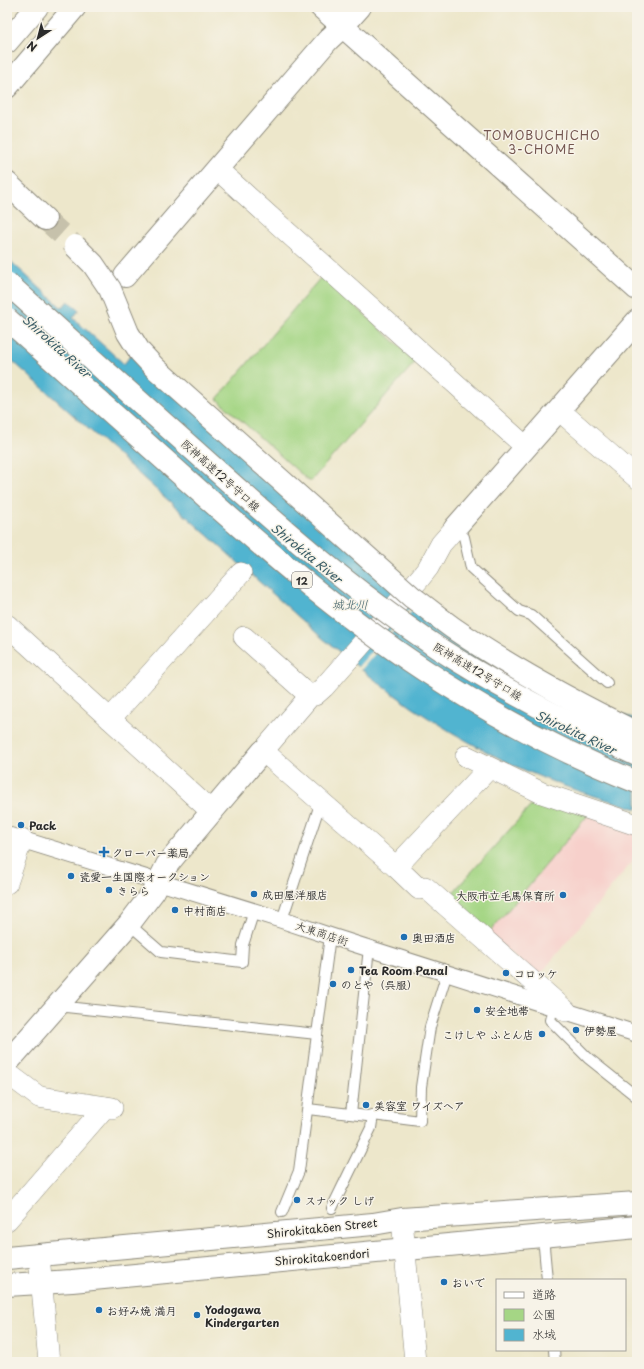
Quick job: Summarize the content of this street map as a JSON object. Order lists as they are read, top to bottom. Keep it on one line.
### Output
{"streets":{"main road":["阪神高速12号守口線","12","Shirokitakōen Street","Shirokitakoendori"],"street":["大東商店街"]},"districts":["TOMOBUCHICHO 3-CHOME"],"water":["Shirokita River","城北川"],"places":{"other":["Pack","瓷愛一生国際オークション","きらら","成田屋洋服店","大阪市立毛馬保育所","中村商店","奥田酒店","Tea Room Panal","コロッケ","のとや（呉服）","安全地帯","伊勢屋","こけしや ふとん店","美容室 ワイズヘア","スナック しげ","おいで","お好み焼 満月","Yodogawa Kindergarten"],"health":["クローバー薬局"]},"legend":["道路","公園","水域"],"north":"bottom left"}
